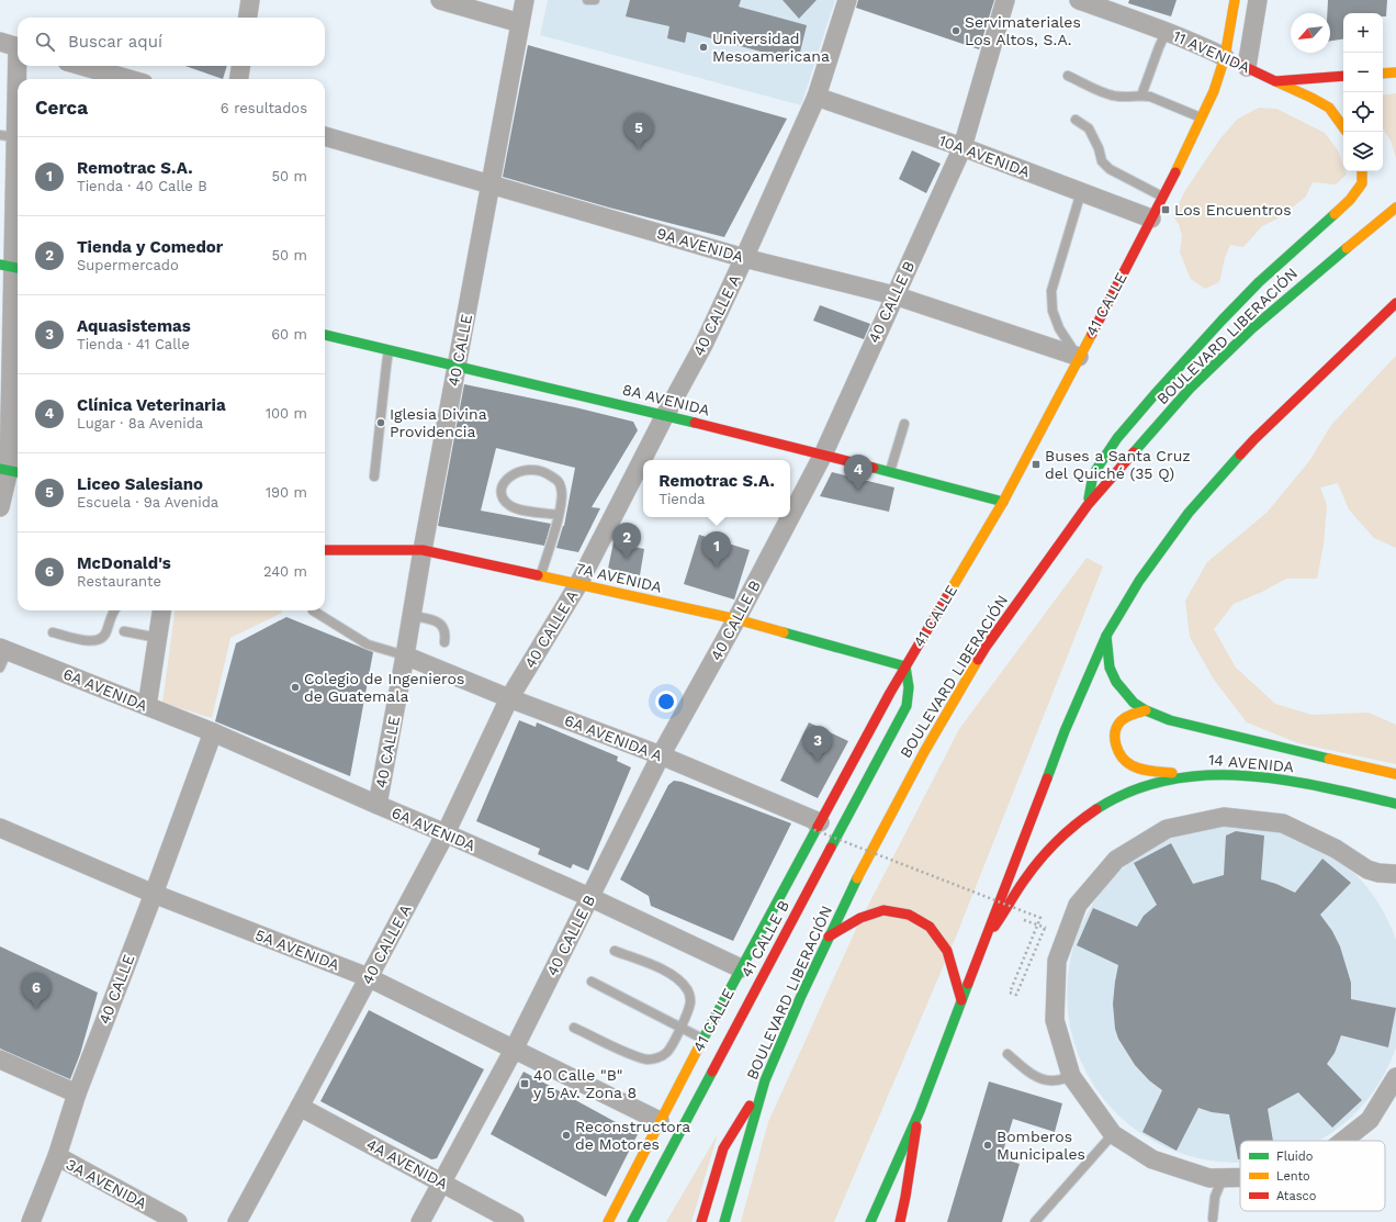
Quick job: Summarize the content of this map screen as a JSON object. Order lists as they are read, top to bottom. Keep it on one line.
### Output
{"streets":{"main road":["11 AVENIDA","41 CALLE","BOULEVARD LIBERACIÓN","8A AVENIDA","7A AVENIDA","14 AVENIDA","41 CALLE B"],"street":["10A AVENIDA","9A AVENIDA","40 CALLE B","40 CALLE A","40 CALLE","6A AVENIDA","6A AVENIDA A","5A AVENIDA","4A AVENIDA","3A AVENIDA"]},"crossings":[["11 AVENIDA","41 CALLE"],["10A AVENIDA","40 CALLE B"],["10A AVENIDA","41 CALLE"],["10A AVENIDA","40 CALLE A"],["9A AVENIDA","40 CALLE B"],["9A AVENIDA","41 CALLE"],["9A AVENIDA","40 CALLE A"],["9A AVENIDA","40 CALLE"],["40 CALLE B","8A AVENIDA"],["40 CALLE B","7A AVENIDA"],["40 CALLE B","6A AVENIDA"],["40 CALLE B","6A AVENIDA A"],["40 CALLE B","5A AVENIDA"],["40 CALLE B","4A AVENIDA"],["41 CALLE","8A AVENIDA"],["41 CALLE","7A AVENIDA"],["41 CALLE","6A AVENIDA"],["41 CALLE","6A AVENIDA A"],["41 CALLE","41 CALLE B"],["41 CALLE","5A AVENIDA"],["40 CALLE A","8A AVENIDA"],["40 CALLE A","7A AVENIDA"],["40 CALLE A","6A AVENIDA"],["40 CALLE A","6A AVENIDA A"],["40 CALLE A","5A AVENIDA"],["40 CALLE A","4A AVENIDA"],["40 CALLE","8A AVENIDA"],["40 CALLE","7A AVENIDA"],["40 CALLE","6A AVENIDA"],["40 CALLE","6A AVENIDA A"],["40 CALLE","5A AVENIDA"],["40 CALLE","3A AVENIDA"],["7A AVENIDA","41 CALLE B"]],"places":{"other":["Servimateriales Los Altos, S.A.","Universidad Mesoamericana","Iglesia Divina Providencia","Colegio de Ingenieros de Guatemala","Reconstructora de Motores","Bomberos Municipales"],"transit":["Los Encuentros","Buses a Santa Cruz del Quiché (35 Q)","40 Calle \"B\" y 5 Av. Zona 8"]},"legend":["Fluido","Lento","Atasco"],"north":"bottom left","page":{"map_buttons":["+","−"],"search":"Buscar aquí","heading":["Cerca","6 resultados"],"pins":["5","4","2","1","3","6"],"list":[{"mark":"1","name":"Remotrac S.A.","note":"Tienda · 40 Calle B","value":"50 m"},{"mark":"2","name":"Tienda y Comedor","note":"Supermercado","value":"50 m"},{"mark":"3","name":"Aquasistemas","note":"Tienda · 41 Calle","value":"60 m"},{"mark":"4","name":"Clínica Veterinaria","note":"Lugar · 8a Avenida","value":"100 m"},{"mark":"5","name":"Liceo Salesiano","note":"Escuela · 9a Avenida","value":"190 m"},{"mark":"6","name":"McDonald's","note":"Restaurante","value":"240 m"}],"popup":["Remotrac S.A.","Tienda"]}}
